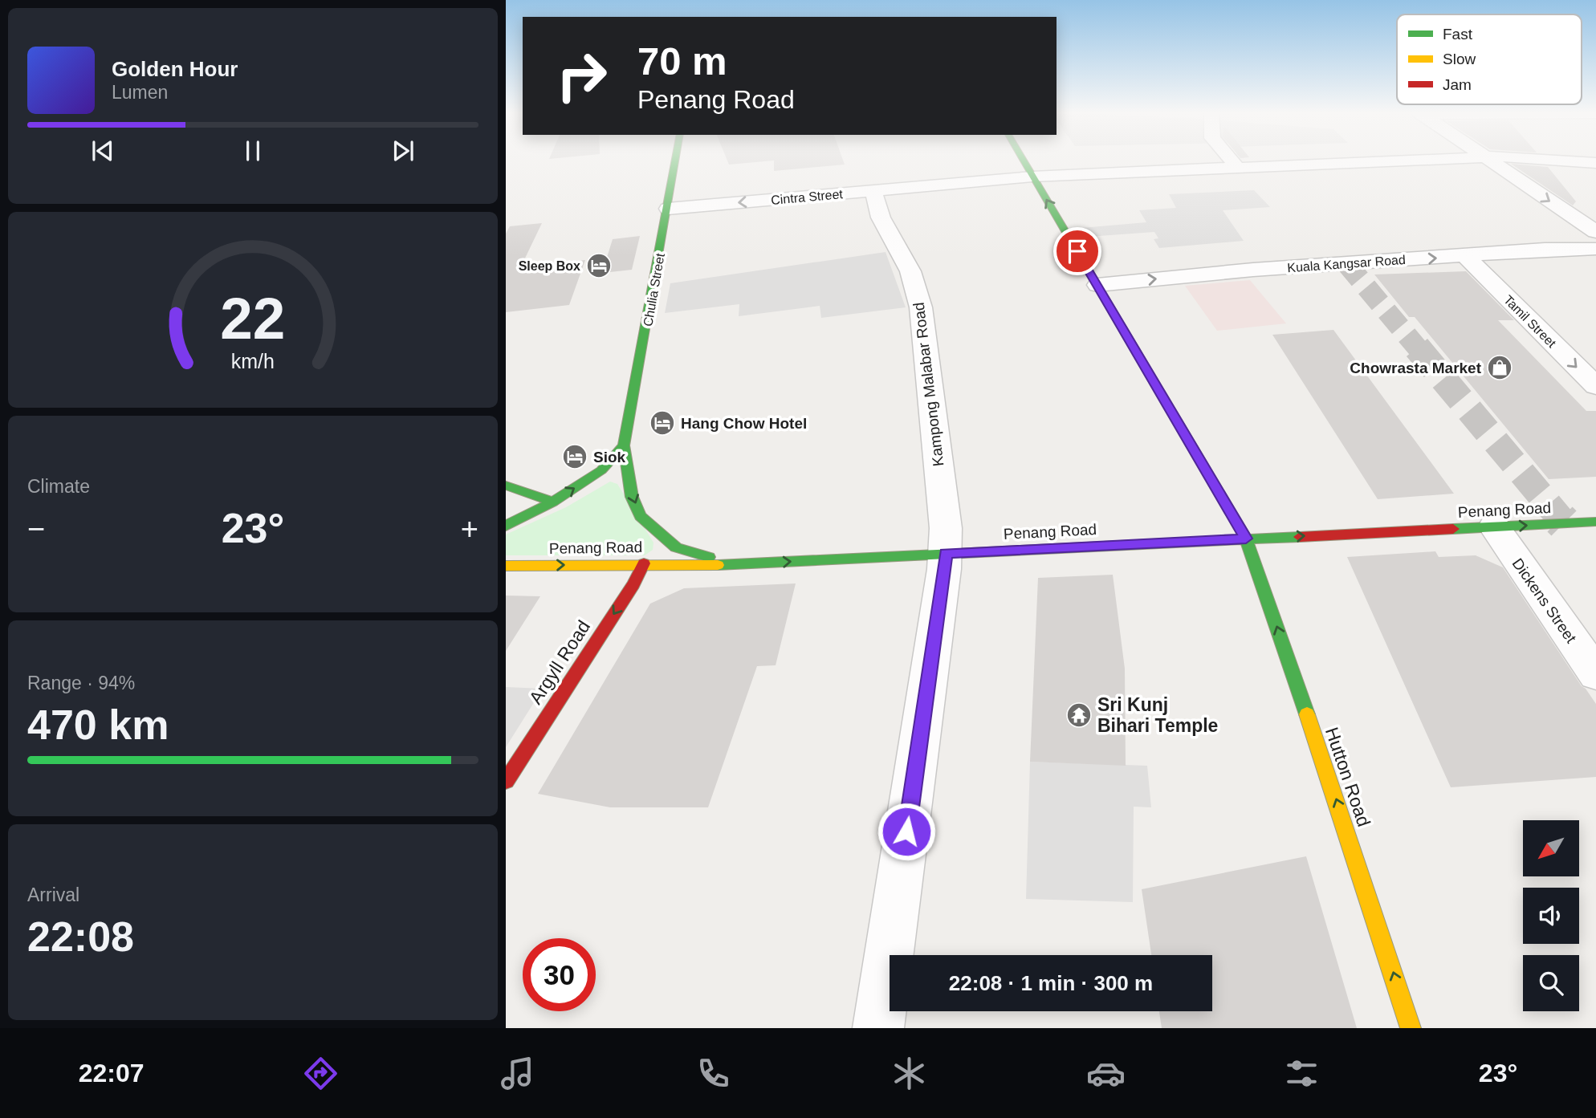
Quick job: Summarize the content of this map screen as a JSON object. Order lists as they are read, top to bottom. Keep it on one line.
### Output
{"streets":{"main road":["Chulia Street","Penang Road","Argyll Road","Hutton Road"],"street":["Cintra Street","Kuala Kangsar Road","Tamil Street","Kampong Malabar Road","Dickens Street"]},"crossings":[["Cintra Street","Chulia Street"],["Cintra Street","Kampong Malabar Road"],["Cintra Street","Hutton Road"],["Kuala Kangsar Road","Tamil Street"],["Kuala Kangsar Road","Hutton Road"],["Chulia Street","Penang Road"],["Kampong Malabar Road","Penang Road"],["Penang Road","Dickens Street"],["Penang Road","Argyll Road"],["Penang Road","Hutton Road"]],"one_way":["Kuala Kangsar Road","Penang Road","Argyll Road","Hutton Road"],"places":{"hotel":["Sleep Box","Hang Chow Hotel","Siok"],"shop":["Chowrasta Market"],"temple":["Sri Kunj Bihari Temple"]},"legend":["Fast","Slow","Jam"],"north":"bottom left","page":{"turn":["70 m","Penang Road"],"song":["Golden Hour","Lumen"],"tile":["Climate",["Range · 94%","470 km"],["Arrival","22:08"]],"heat":["−","23°","+"],"limit":"30","trip":"22:08 · 1 min · 300 m","tabs":["22:07","23°"],"gauge":["22","km/h"]}}
